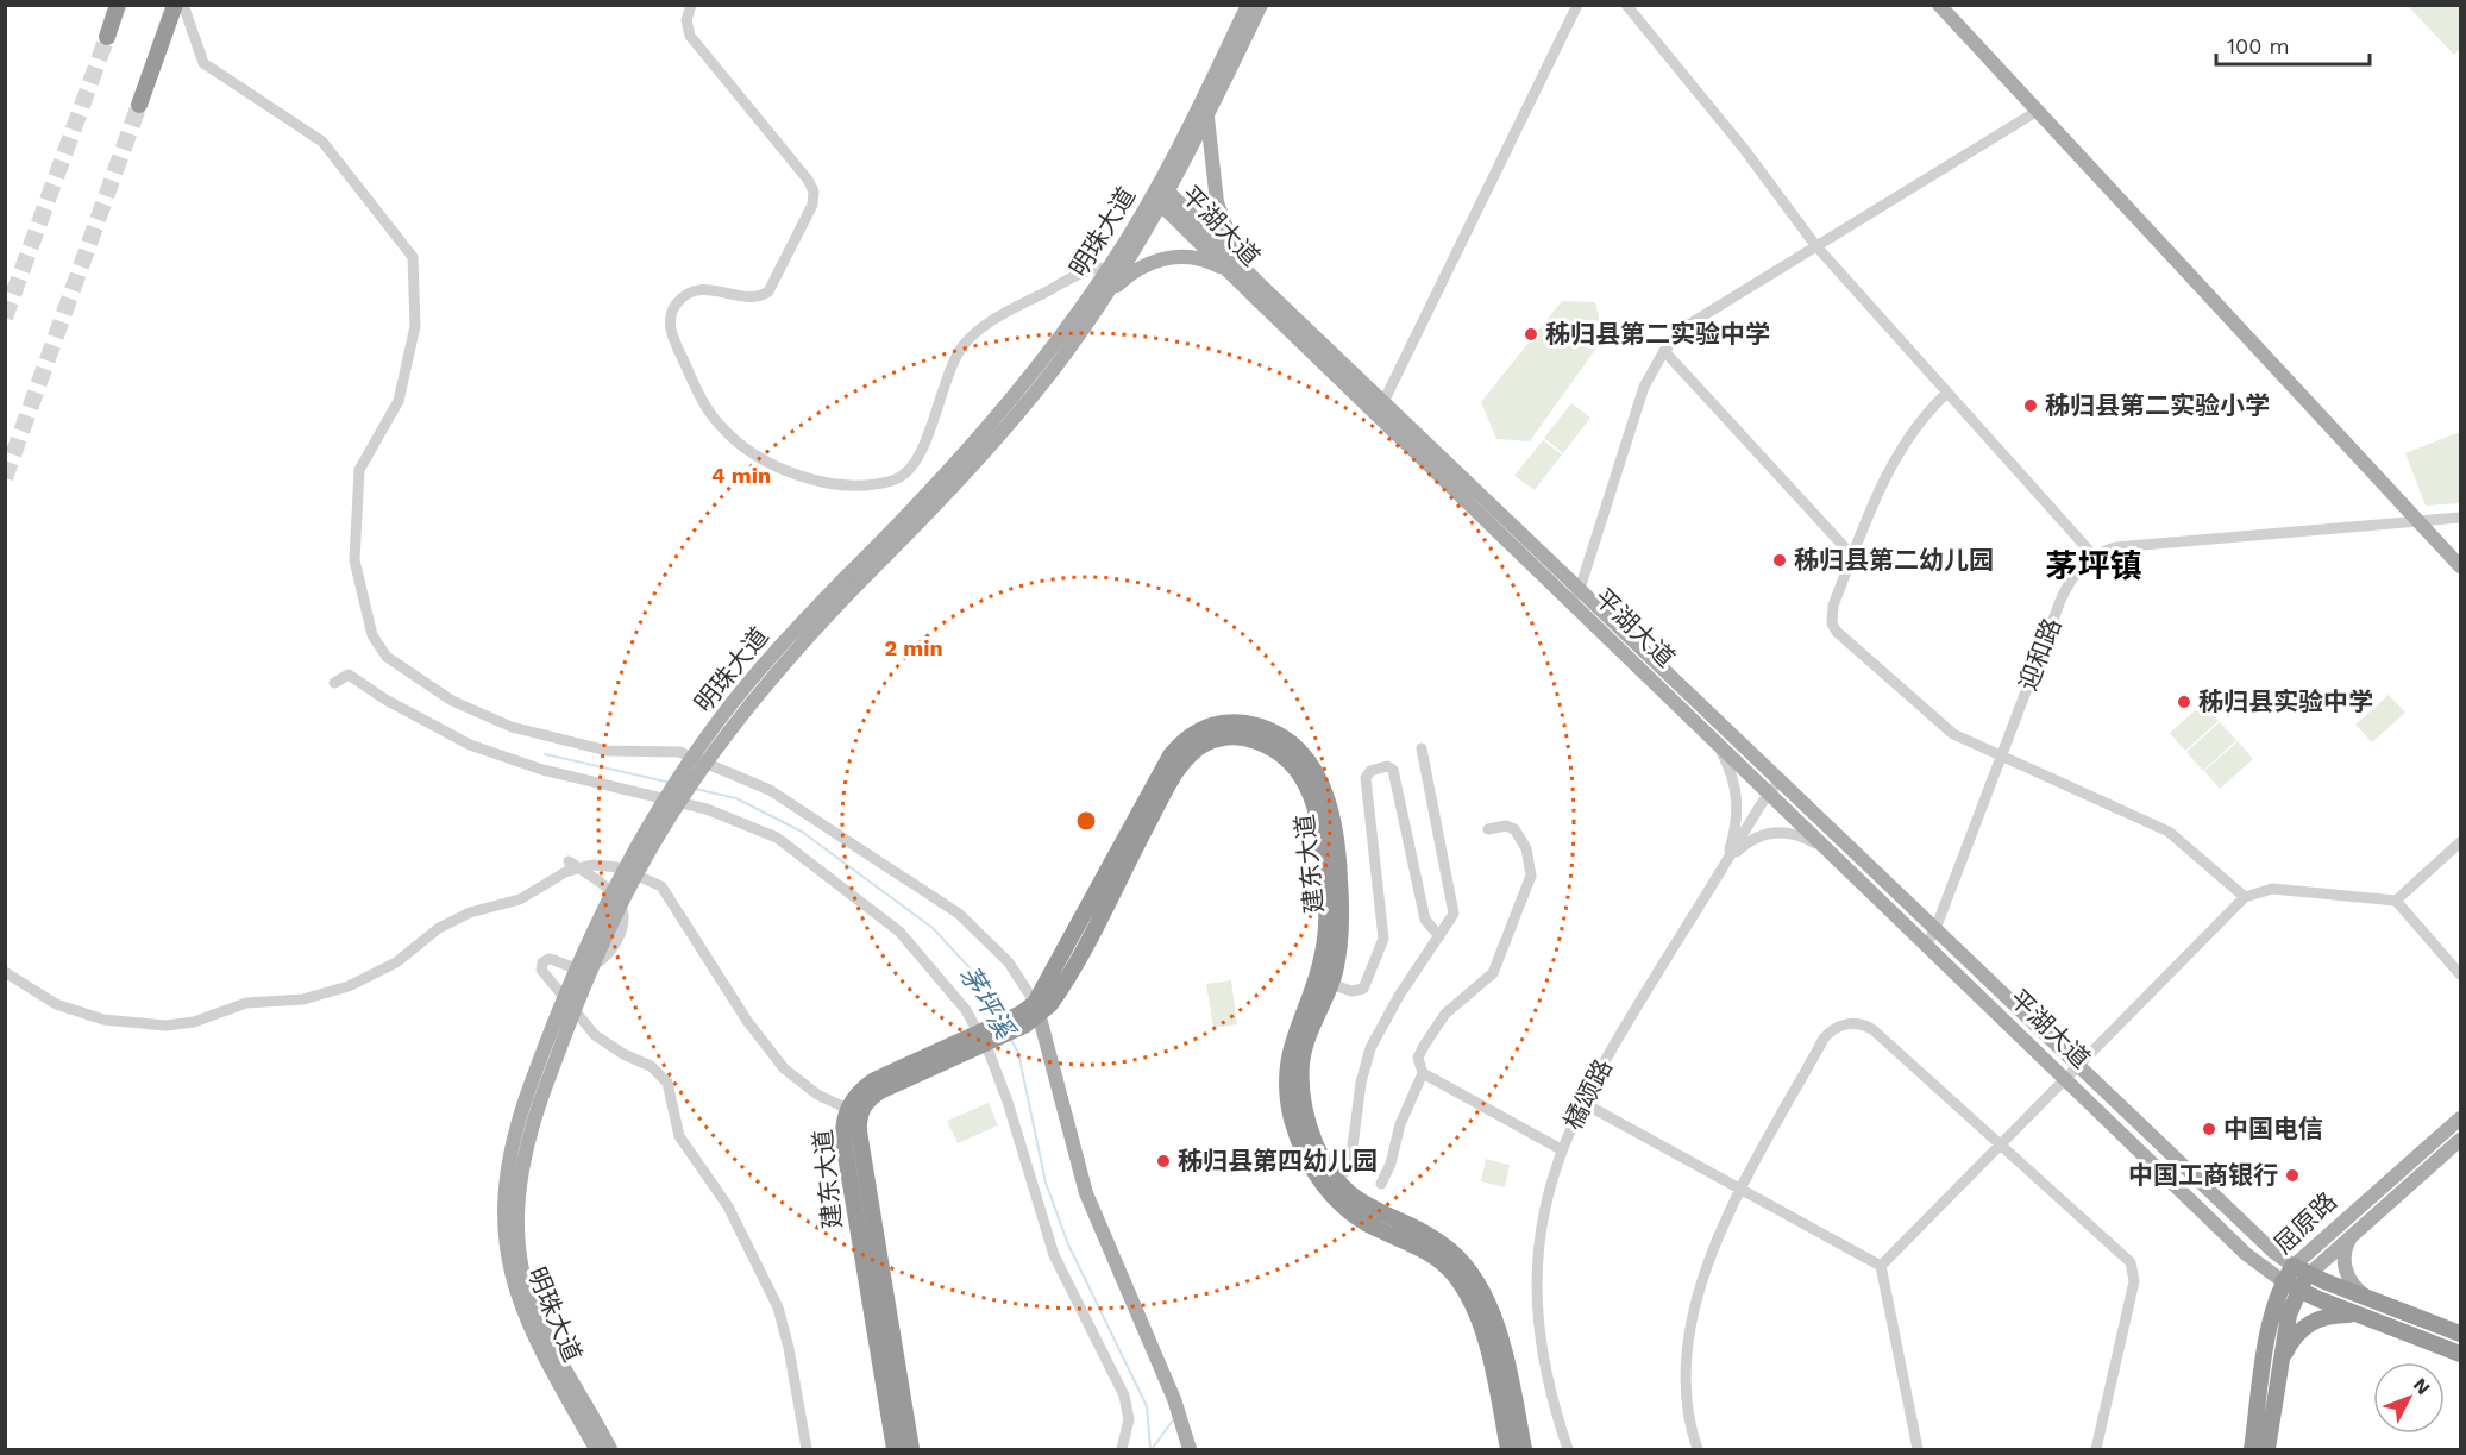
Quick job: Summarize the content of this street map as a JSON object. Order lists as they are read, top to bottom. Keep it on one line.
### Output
{"streets":{"highway":["平湖大道","建东大道","屈原路"],"main road":["明珠大道"],"street":["迎和路","橘颂路"]},"crossings":[["平湖大道","明珠大道"],["平湖大道","迎和路"],["平湖大道","橘颂路"],["平湖大道","屈原路"]],"districts":["茅坪镇"],"water":["茅坪溪"],"places":["秭归县第二实验中学","秭归县第二实验小学","秭归县第二幼儿园","秭归县实验中学","中国电信","秭归县第四幼儿园","中国工商银行"],"scale_bar":"100 m","north":"top right","rings":["4 min","2 min"]}
